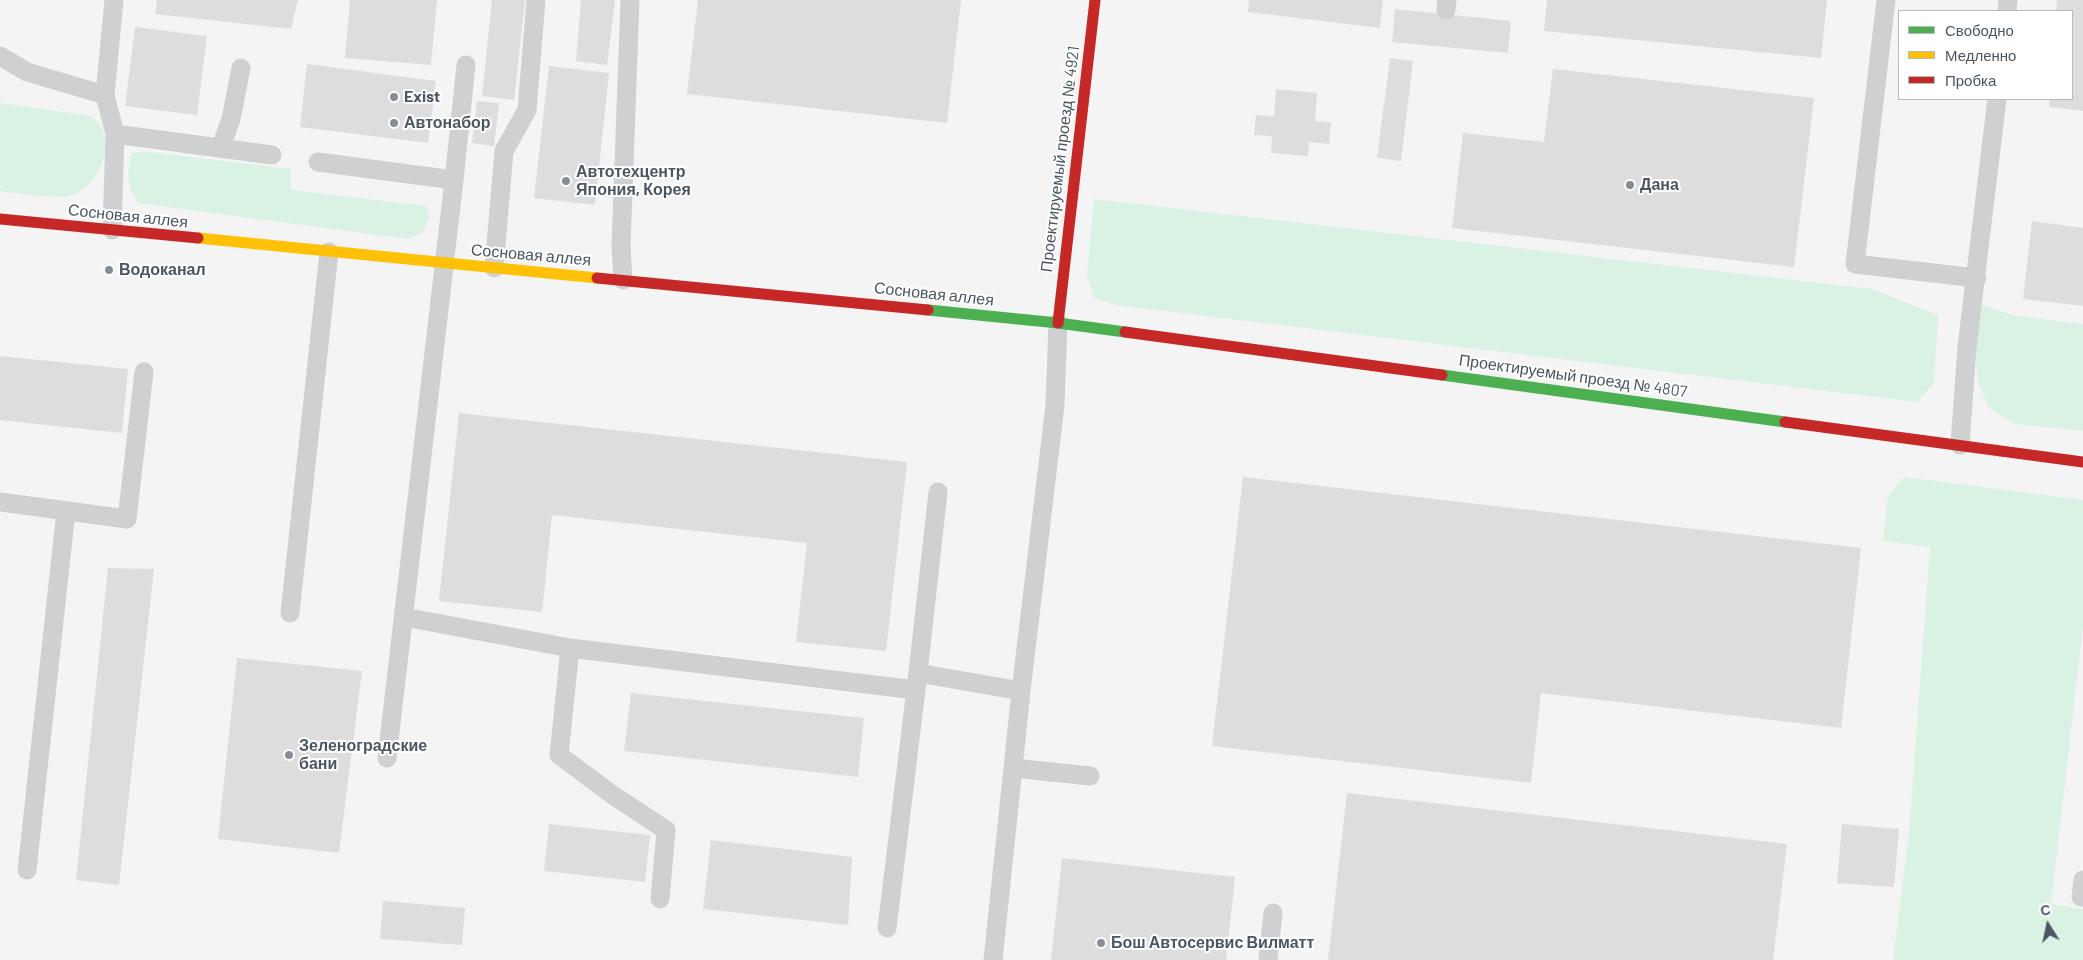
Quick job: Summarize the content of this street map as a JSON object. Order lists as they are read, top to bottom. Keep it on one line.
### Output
{"streets":{"main road":["Проектируемый проезд № 4921","Сосновая аллея","Проектируемый проезд № 4807"]},"crossings":[["Проектируемый проезд № 4921","Сосновая аллея"],["Проектируемый проезд № 4921","Проектируемый проезд № 4807"],["Сосновая аллея","Проектируемый проезд № 4807"]],"places":["Exist","Автонабор","Автотехцентр Япония, Корея","Дана","Водоканал","Зеленоградские бани","Бош Автосервис Вилматт"],"legend":["Свободно","Медленно","Пробка"],"north":"top"}
